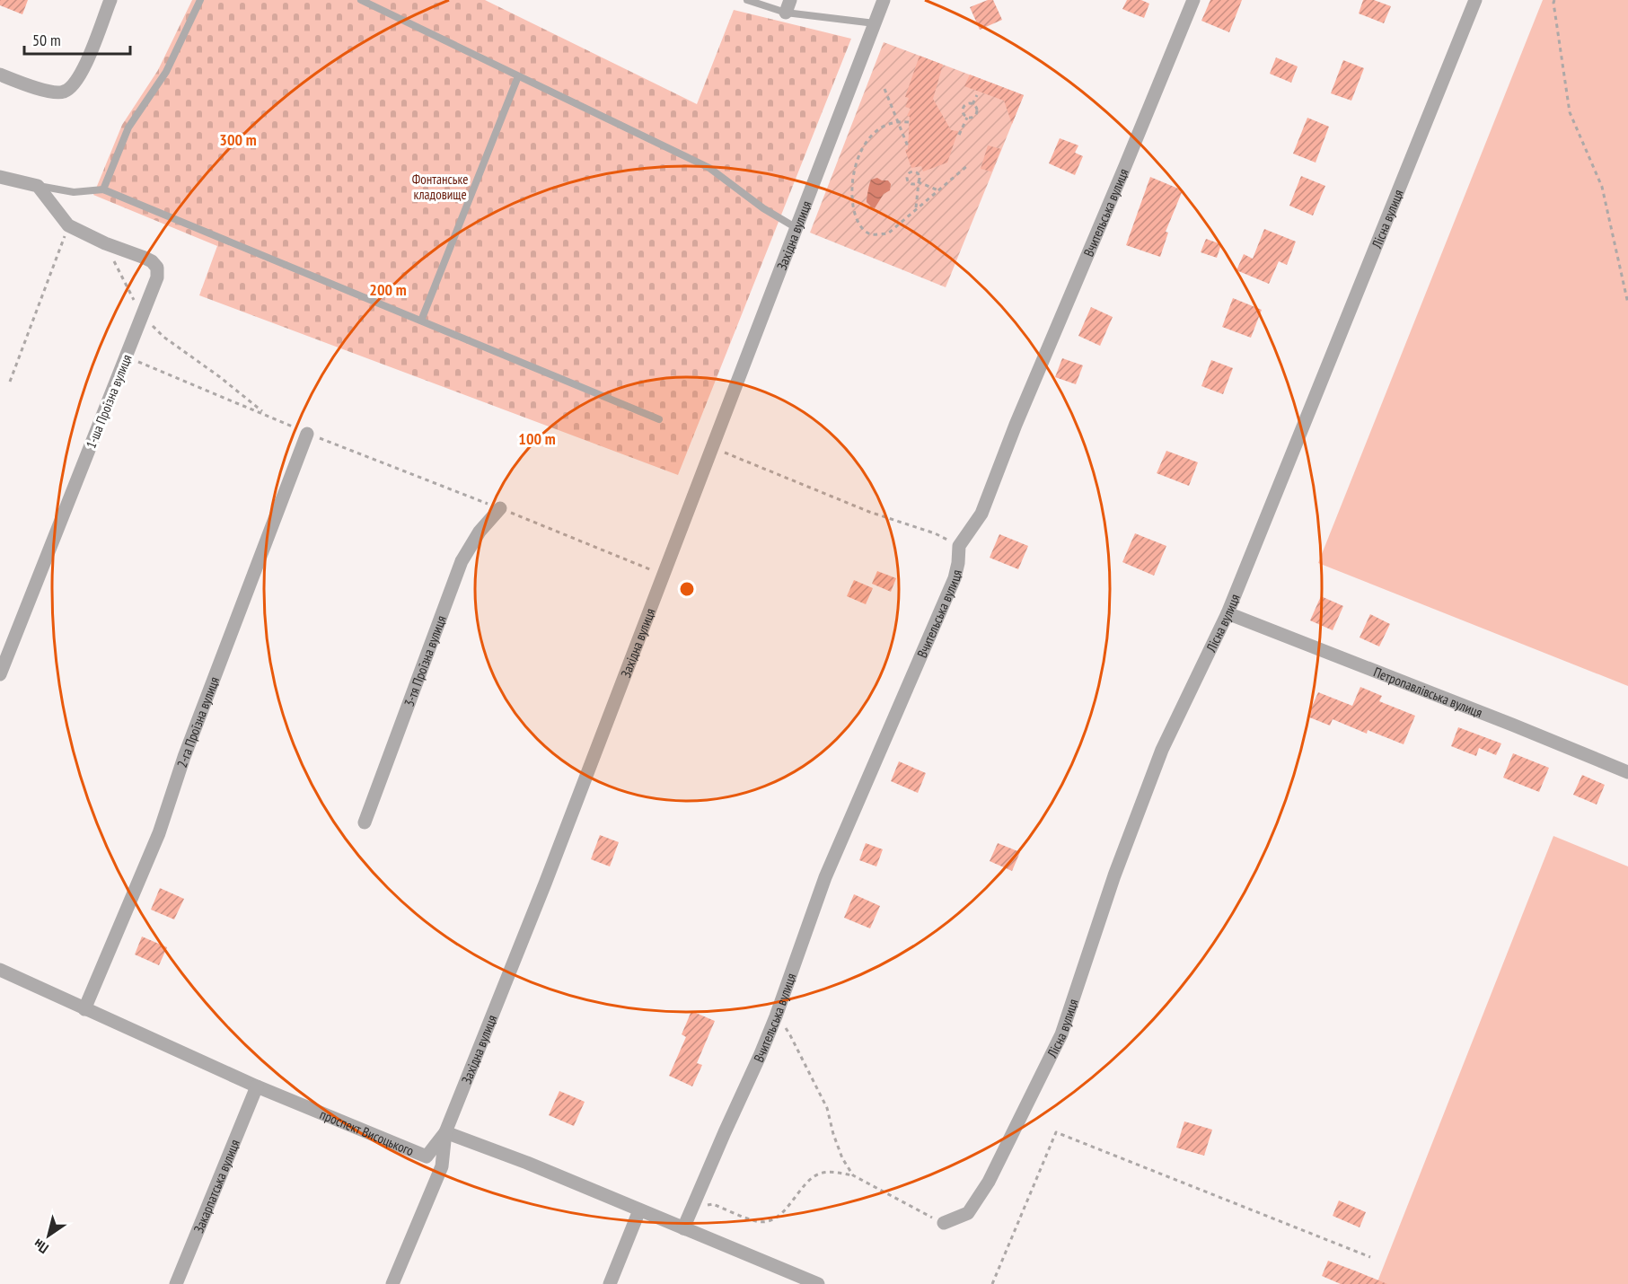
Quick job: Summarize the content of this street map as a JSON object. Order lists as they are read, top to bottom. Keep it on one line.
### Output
{"streets":{"street":["Вчительська вулиця","Лісна вулиця","Західна вулиця","1-ша Проїзна вулиця","3-тя Проїзна вулиця","Петропавлівська вулиця","2-га Проїзна вулиця","проспект Висоцького","Закарпатська вулиця"]},"crossings":[["Лісна вулиця","Петропавлівська вулиця"],["Західна вулиця","проспект Висоцького"],["2-га Проїзна вулиця","проспект Висоцького"],["проспект Висоцького","Закарпатська вулиця"]],"parks":["Фонтанське кладовище"],"scale_bar":"50 m","north":"bottom left","rings":["300 m","200 m","100 m"]}
